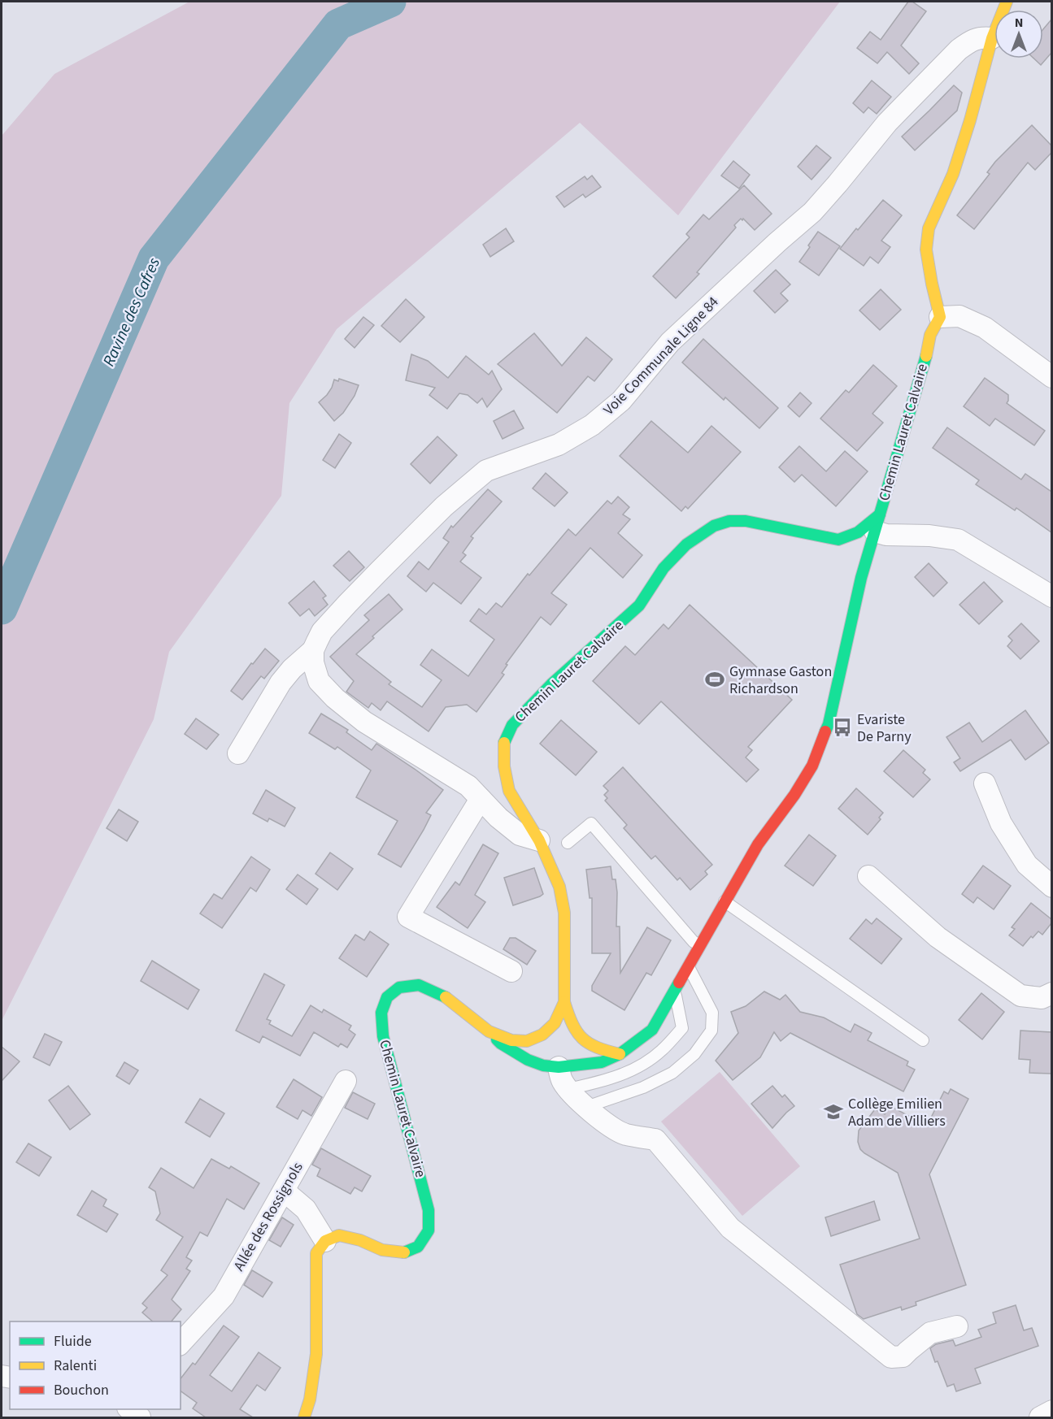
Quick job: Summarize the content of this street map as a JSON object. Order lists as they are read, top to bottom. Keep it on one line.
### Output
{"streets":{"main road":["Chemin Lauret Calvaire"],"street":["Voie Communale Ligne 84","Allée des Rossignols"]},"water":["Ravine des Cafres"],"places":{"sports":["Gymnase Gaston Richardson"],"bus stop":["Evariste De Parny"],"school or university":["Collège Emilien Adam de Villiers"]},"legend":["Fluide","Ralenti","Bouchon"],"north":"top"}
